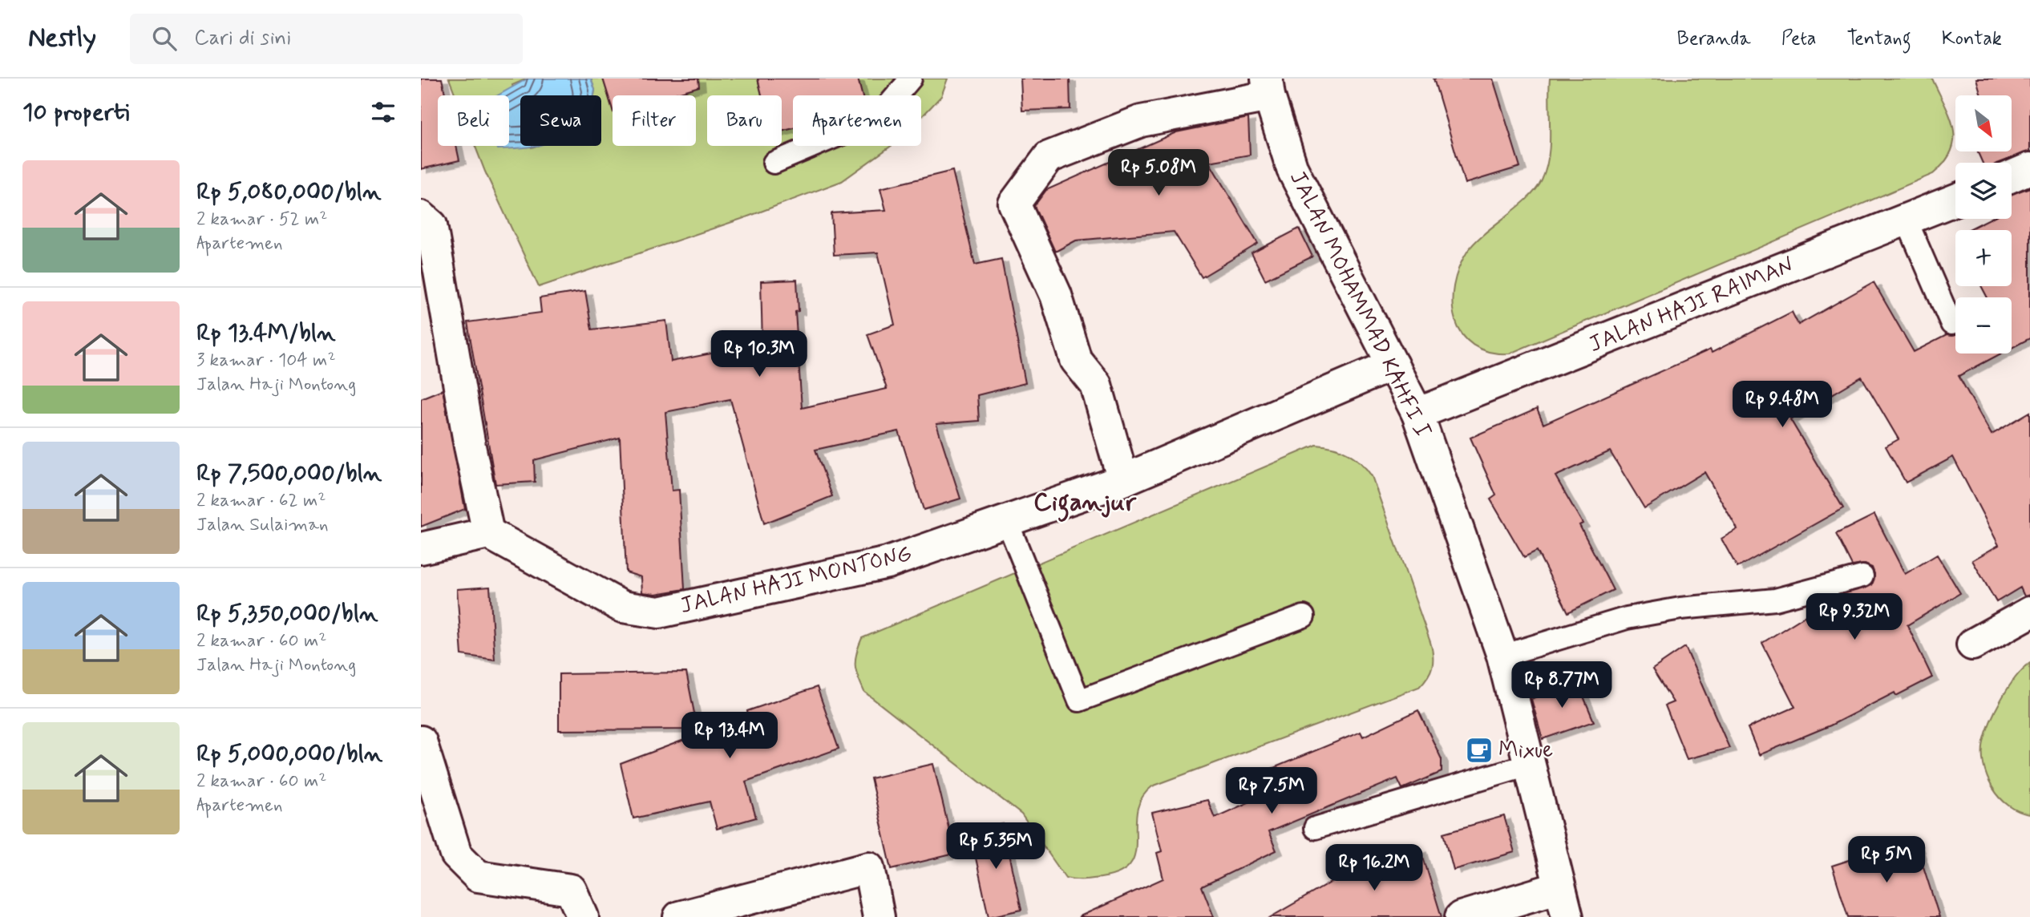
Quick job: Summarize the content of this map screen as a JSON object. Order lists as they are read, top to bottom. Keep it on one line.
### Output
{"streets":{"street":["JALAN MOHAMMAD KAHFI I","JALAN HAJI RAIMAN","JALAN HAJI MONTONG"]},"crossings":[["JALAN MOHAMMAD KAHFI I","JALAN HAJI RAIMAN"],["JALAN MOHAMMAD KAHFI I","JALAN HAJI MONTONG"]],"districts":["Ciganjur"],"places":{"cafe":["Mixue"]},"north":"bottom right","page":{"header":"Nestly","search":"Cari di sini","nav":["Beranda","Peta","Tentang","Kontak"],"heading":"10 properti","map_buttons":["+","−"],"chip":["Beli","Sewa","Filter","Baru","Apartemen"],"list":[{"name":"Rp 5,080,000/bln","note":"2 kamar · 52 m² · Apartemen"},{"name":"Rp 13.4M/bln","note":"3 kamar · 104 m² · Jalan Haji Montong"},{"name":"Rp 7,500,000/bln","note":"2 kamar · 62 m² · Jalan Sulaiman"},{"name":"Rp 5,350,000/bln","note":"2 kamar · 60 m² · Jalan Haji Montong"},{"name":"Rp 5,000,000/bln","note":"2 kamar · 60 m² · Apartemen"}],"price":["Rp 5.08M","Rp 10.3M","Rp 9.48M","Rp 9.32M","Rp 8.77M","Rp 13.4M","Rp 7.5M","Rp 5.35M","Rp 5M","Rp 16.2M"]}}
